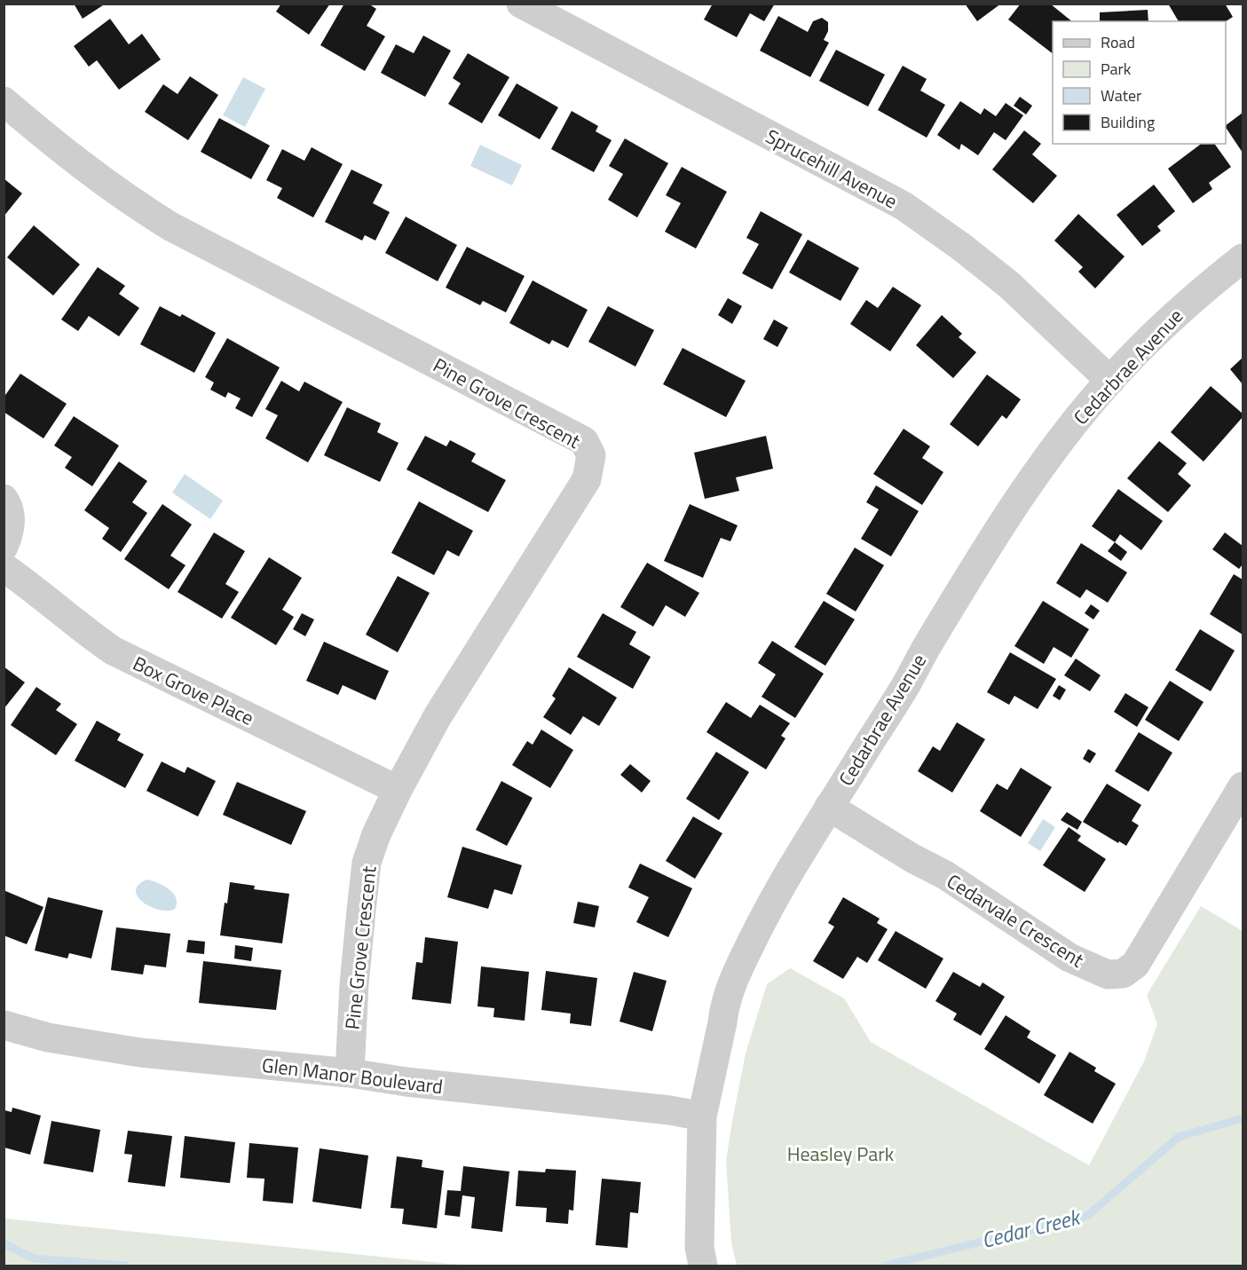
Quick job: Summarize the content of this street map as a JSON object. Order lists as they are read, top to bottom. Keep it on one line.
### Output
{"streets":{"street":["Sprucehill Avenue","Cedarbrae Avenue","Pine Grove Crescent","Box Grove Place","Cedarvale Crescent","Glen Manor Boulevard"]},"crossings":[["Sprucehill Avenue","Cedarbrae Avenue"],["Cedarbrae Avenue","Cedarvale Crescent"],["Cedarbrae Avenue","Glen Manor Boulevard"],["Pine Grove Crescent","Box Grove Place"],["Pine Grove Crescent","Glen Manor Boulevard"]],"water":["Cedar Creek"],"parks":["Heasley Park"],"legend":["Road","Park","Water","Building"]}
